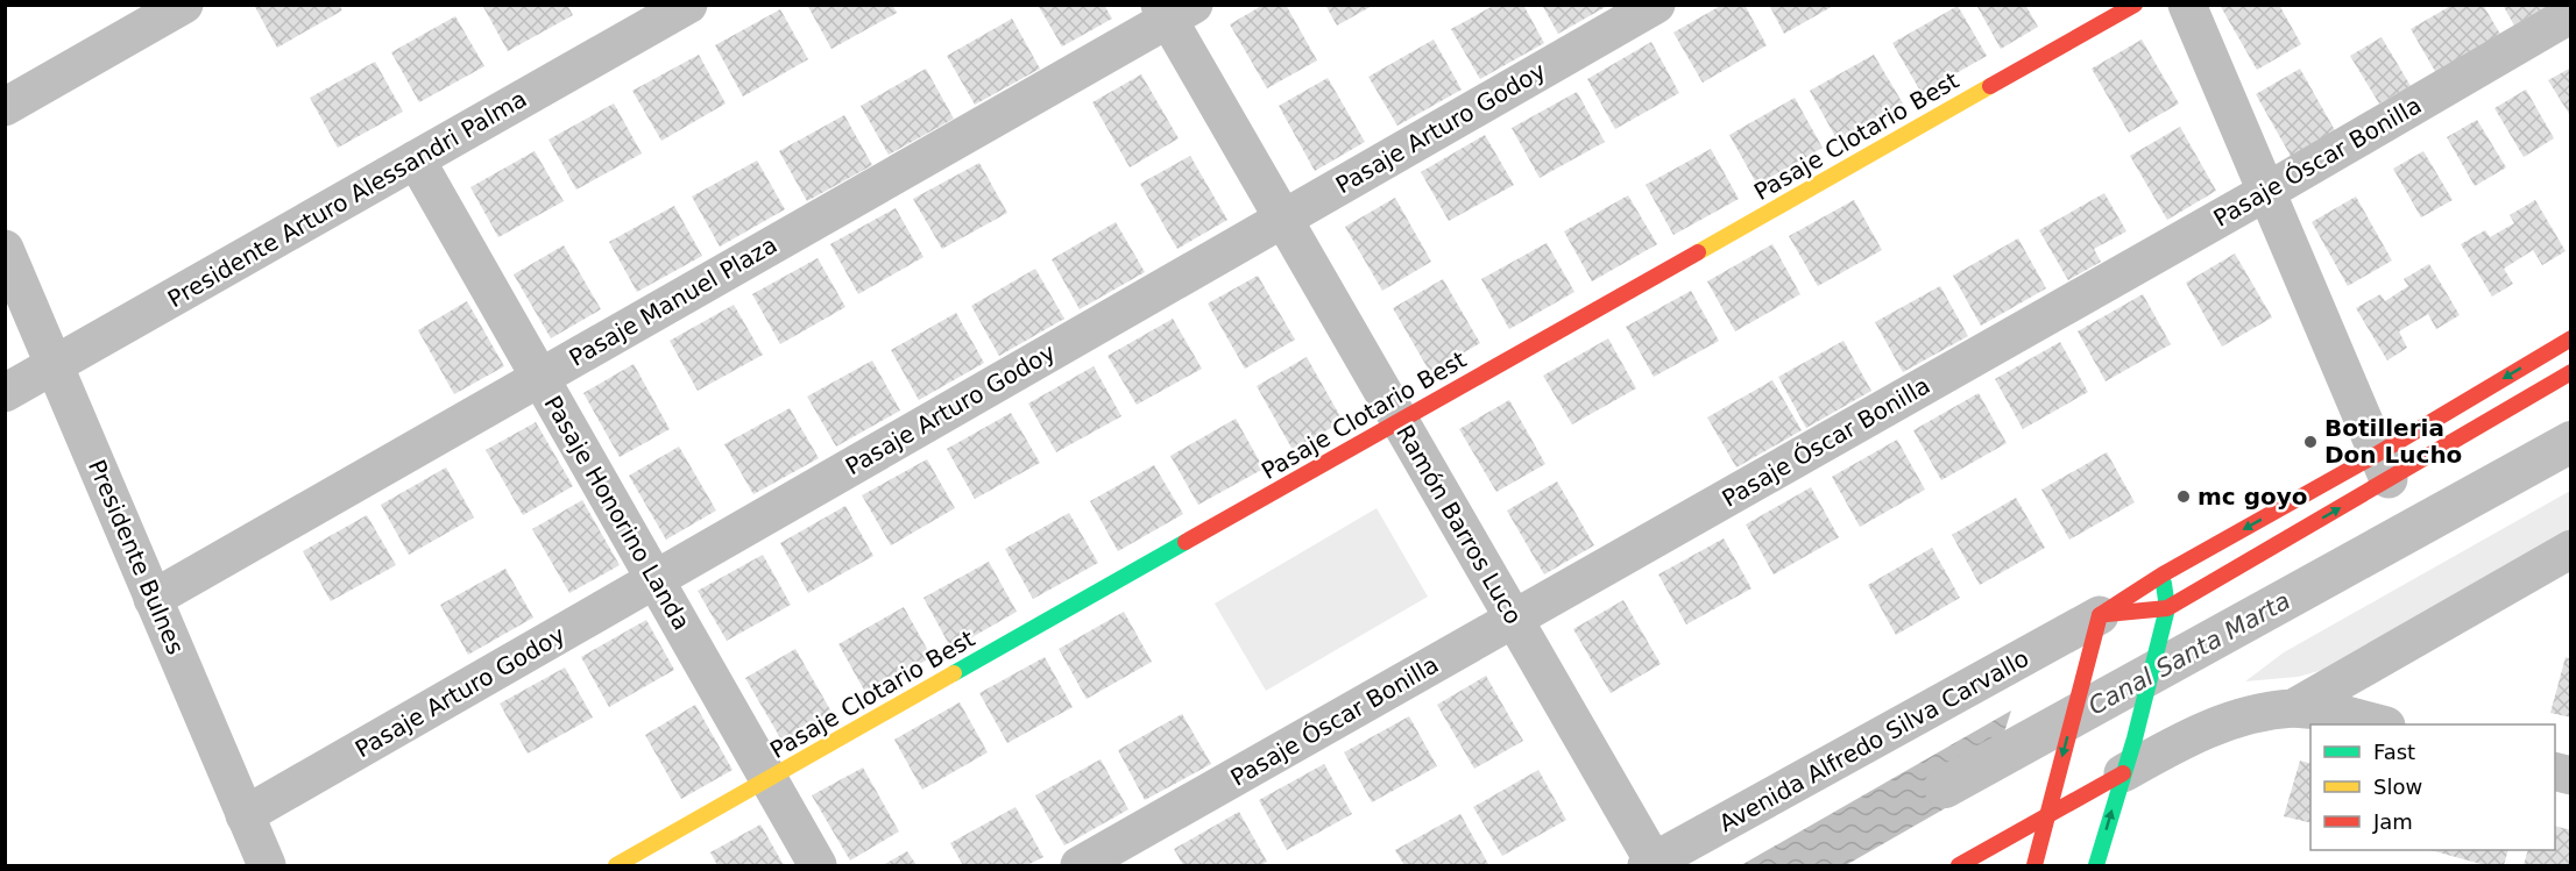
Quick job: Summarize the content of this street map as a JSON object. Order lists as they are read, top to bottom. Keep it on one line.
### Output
{"streets":{"street":["Pasaje Arturo Godoy","Pasaje Clotario Best","Pasaje Óscar Bonilla","Presidente Arturo Alessandri Palma","Pasaje Manuel Plaza","Pasaje Honorino Landa","Ramón Barros Luco","Presidente Bulnes","Avenida Alfredo Silva Carvallo"]},"crossings":[["Pasaje Arturo Godoy","Pasaje Honorino Landa"],["Pasaje Arturo Godoy","Ramón Barros Luco"],["Pasaje Arturo Godoy","Presidente Bulnes"],["Pasaje Clotario Best","Pasaje Honorino Landa"],["Pasaje Clotario Best","Ramón Barros Luco"],["Pasaje Óscar Bonilla","Ramón Barros Luco"],["Presidente Arturo Alessandri Palma","Pasaje Honorino Landa"],["Presidente Arturo Alessandri Palma","Presidente Bulnes"],["Pasaje Manuel Plaza","Pasaje Honorino Landa"],["Pasaje Manuel Plaza","Ramón Barros Luco"],["Pasaje Manuel Plaza","Presidente Bulnes"],["Ramón Barros Luco","Avenida Alfredo Silva Carvallo"]],"water":["Canal Santa Marta"],"places":["Botilleria Don Lucho","mc goyo"],"legend":["Fast","Slow","Jam"]}
